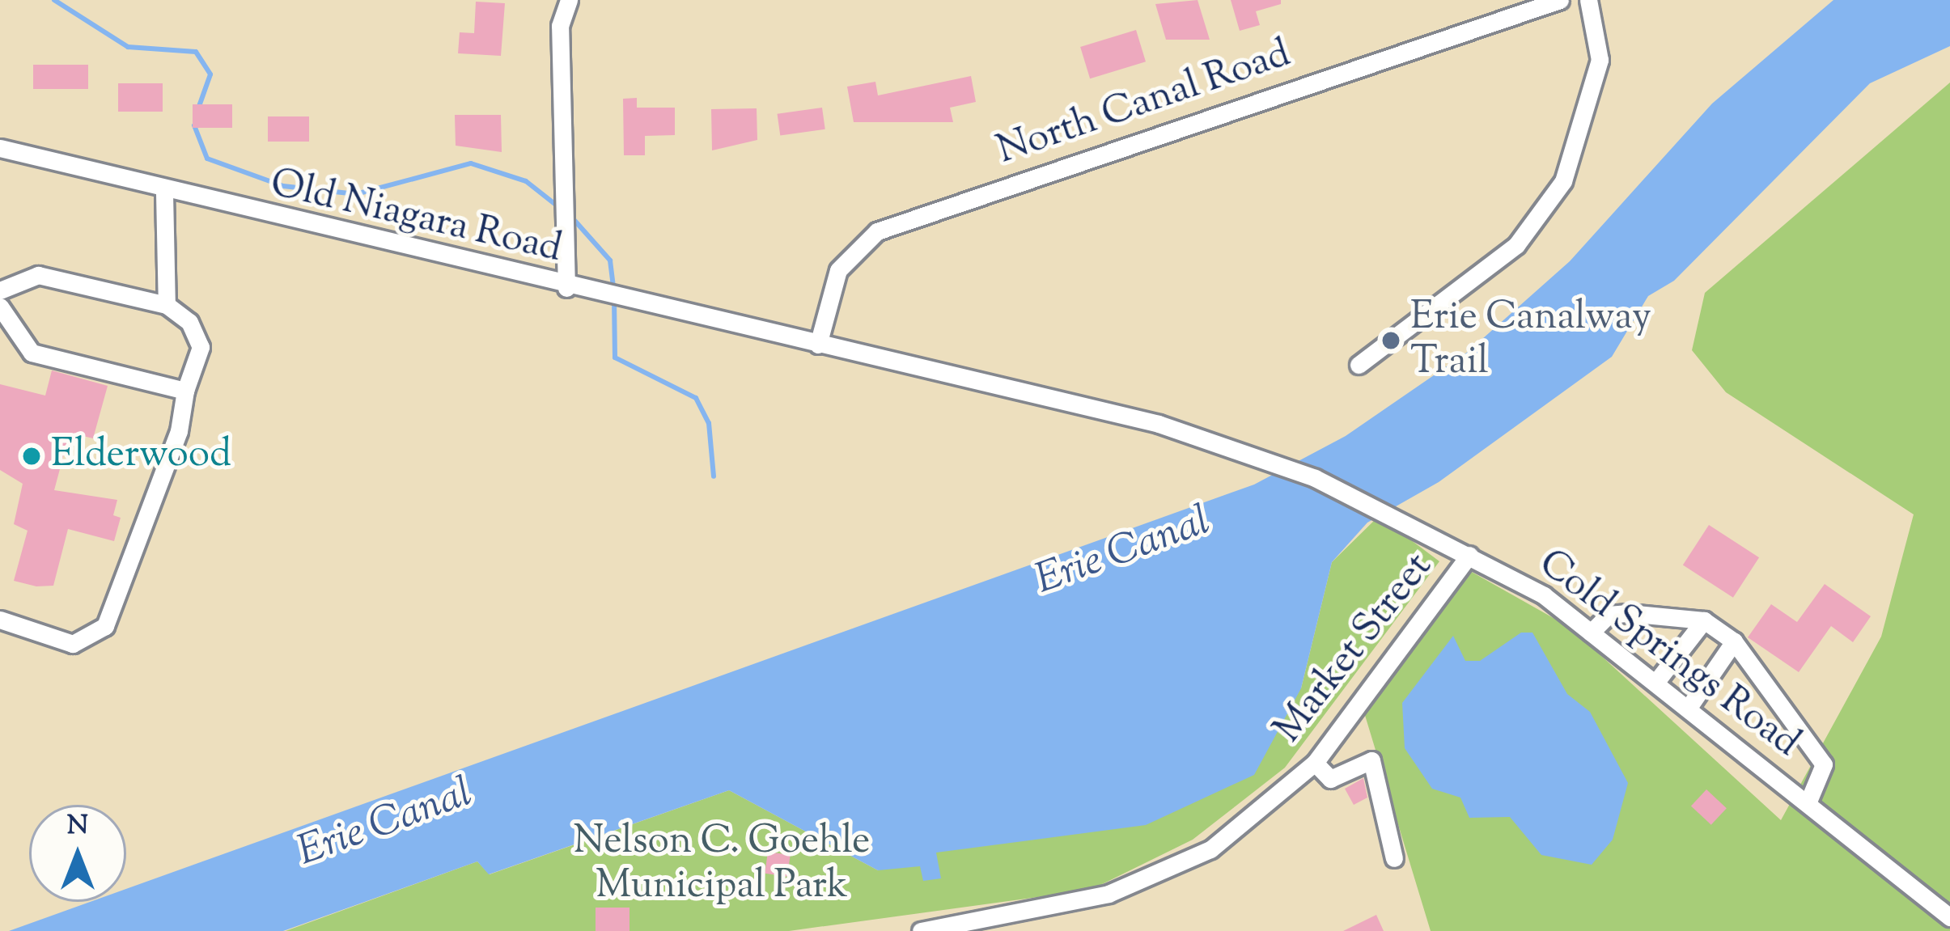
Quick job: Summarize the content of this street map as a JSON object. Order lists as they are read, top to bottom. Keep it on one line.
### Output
{"streets":{"street":["North Canal Road","Old Niagara Road","Market Street","Cold Springs Road"]},"crossings":[["North Canal Road","Old Niagara Road"],["North Canal Road","Cold Springs Road"],["Old Niagara Road","Cold Springs Road"],["Market Street","Cold Springs Road"]],"water":["Erie Canal"],"parks":["Nelson C. Goehle Municipal Park"],"places":["Erie Canalway Trail","Elderwood"],"north":"top"}
